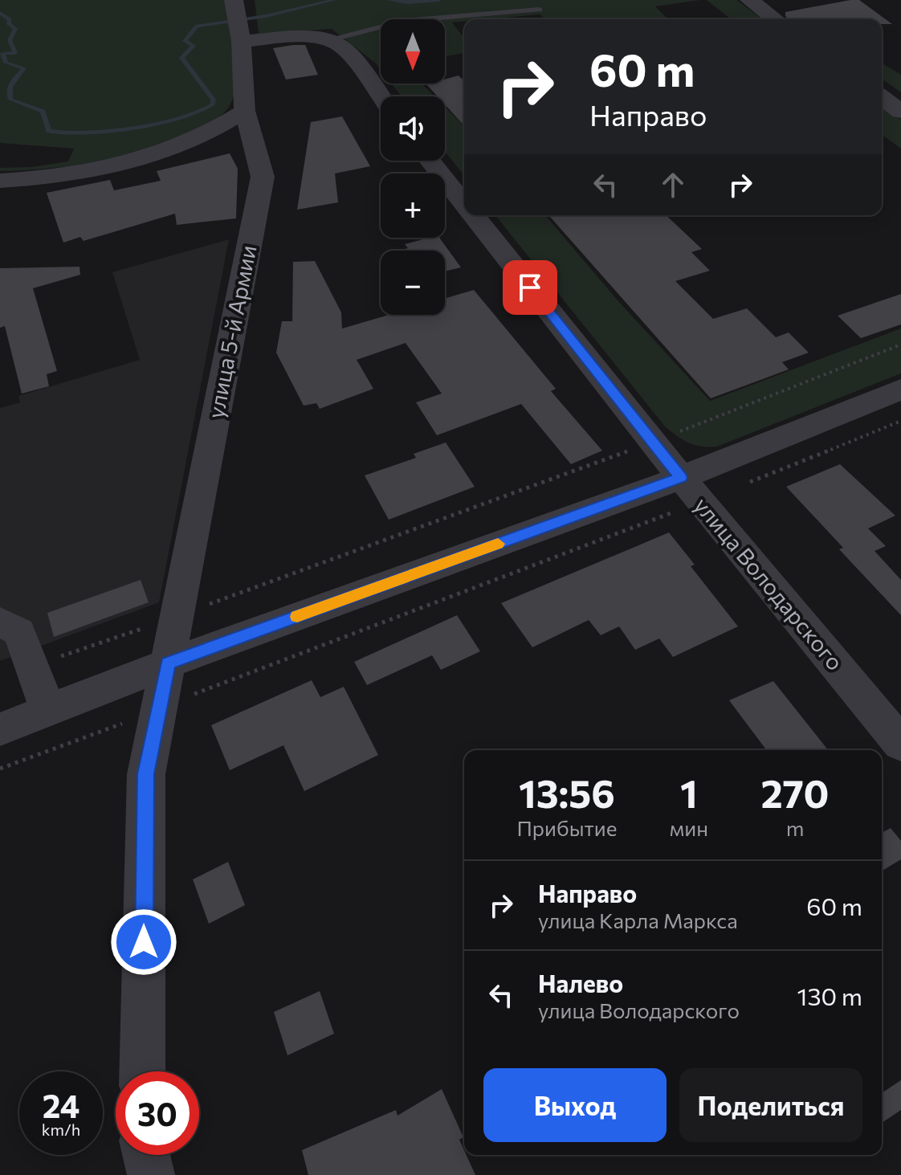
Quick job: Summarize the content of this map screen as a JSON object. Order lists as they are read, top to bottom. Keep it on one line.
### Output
{"streets":{"street":["улица 5-й Армии","улица Володарского"]},"north":"bottom","page":{"map_buttons":["+","−"],"turn":["60 m","Направо"],"eta":["13:56","Прибытие","1","мин","270","m"],"list":[{"name":"Направо","note":"улица Карла Маркса","value":"60 m"},{"name":"Налево","note":"улица Володарского","value":"130 m"}],"buttons":["Выход","Поделиться"],"speed":"24 km/h","limit":"30"}}
